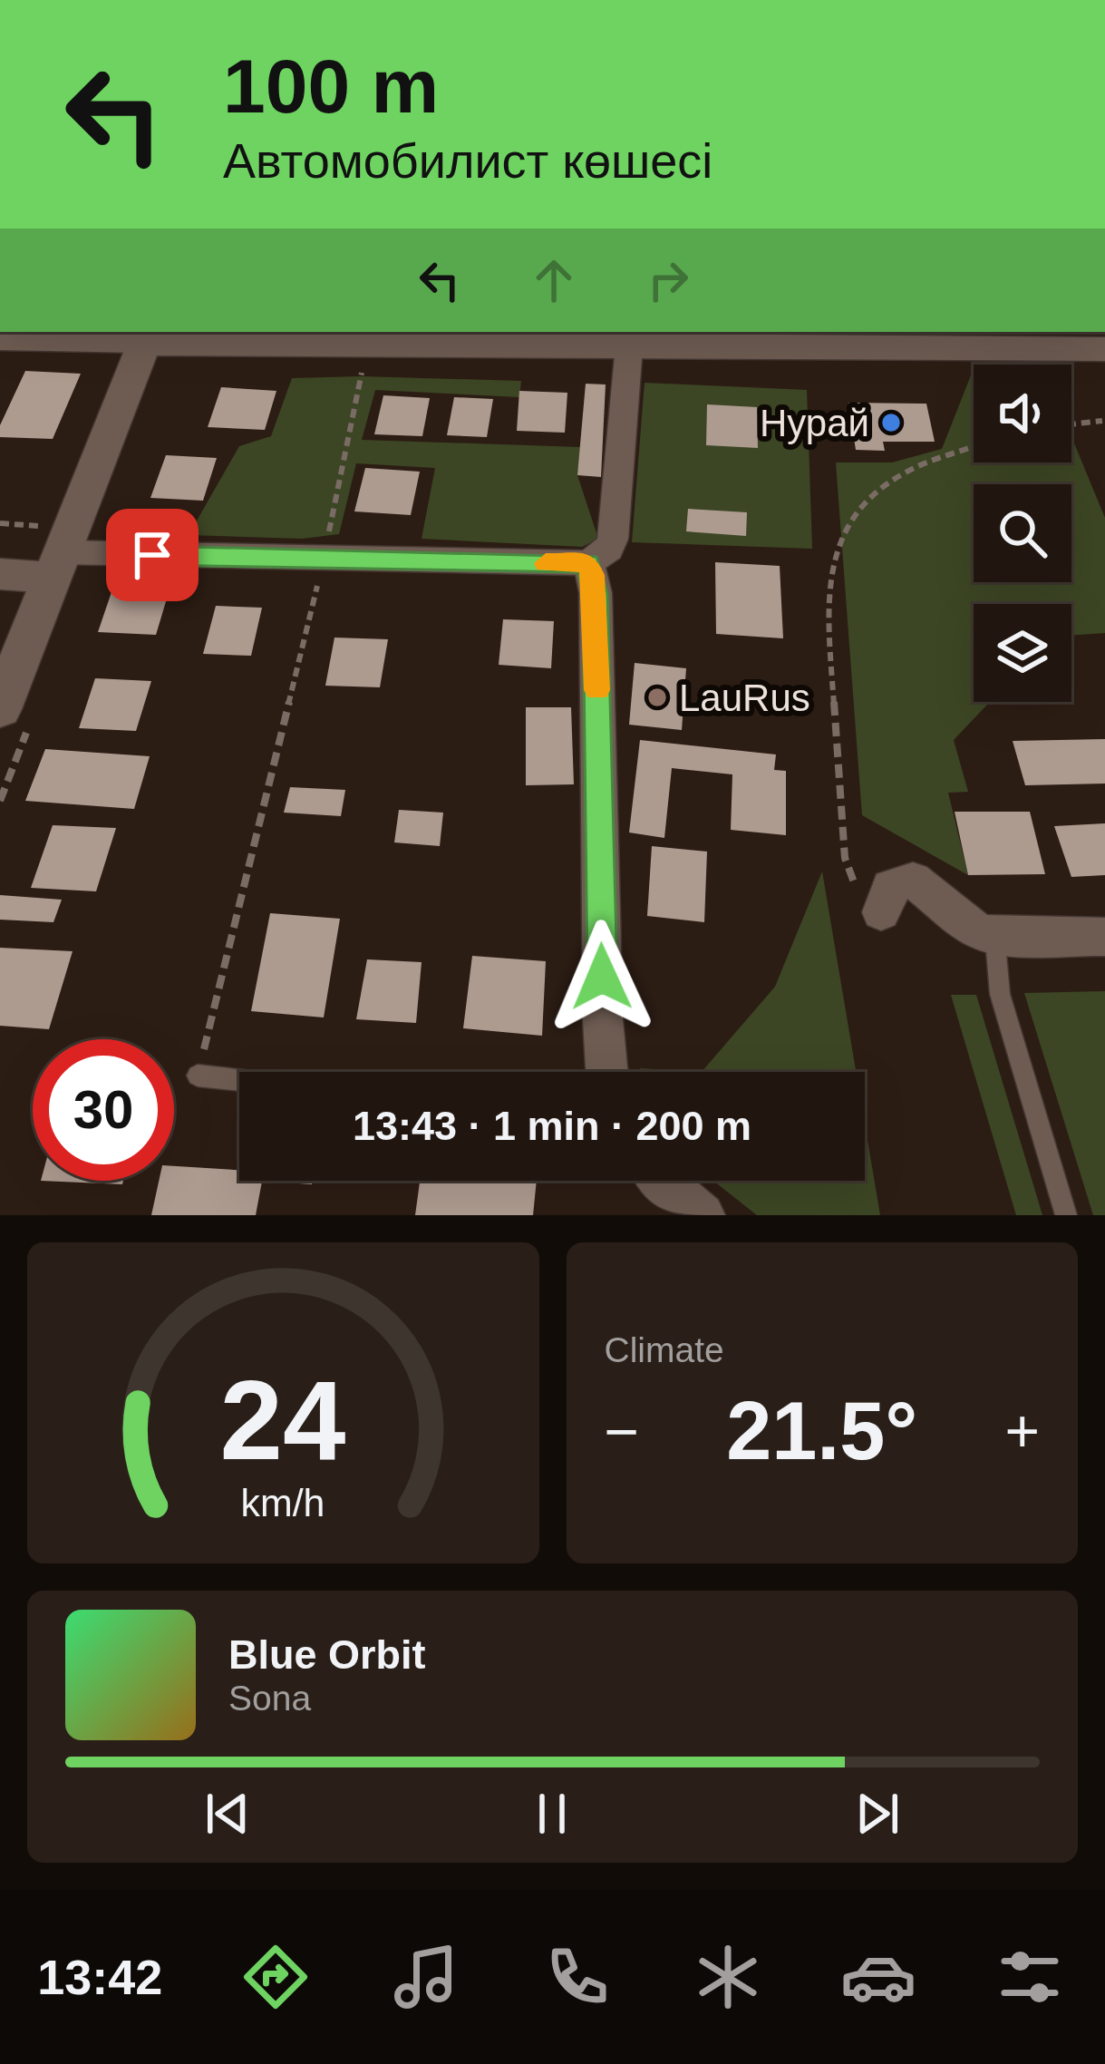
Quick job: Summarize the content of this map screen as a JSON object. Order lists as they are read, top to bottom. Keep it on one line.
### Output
{"places":["Нурай","LauRus"],"page":{"turn":["100 m","Автомобилист көшесі"],"limit":"30","trip":"13:43 · 1 min · 200 m","tile":"Climate","heat":["−","21.5°","+"],"song":["Blue Orbit","Sona"],"tabs":"13:42","gauge":["24","km/h"]}}
